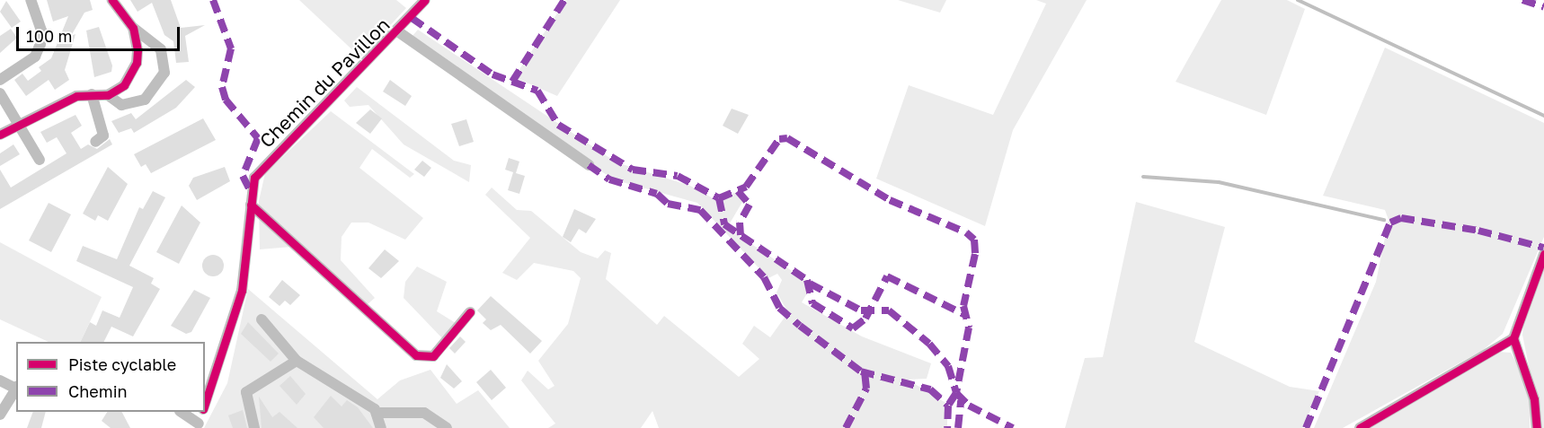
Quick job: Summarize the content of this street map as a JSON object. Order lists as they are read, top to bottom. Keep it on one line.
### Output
{"streets":{"street":["Chemin du Pavillon"]},"legend":["Piste cyclable","Chemin"],"scale_bar":"100 m"}
